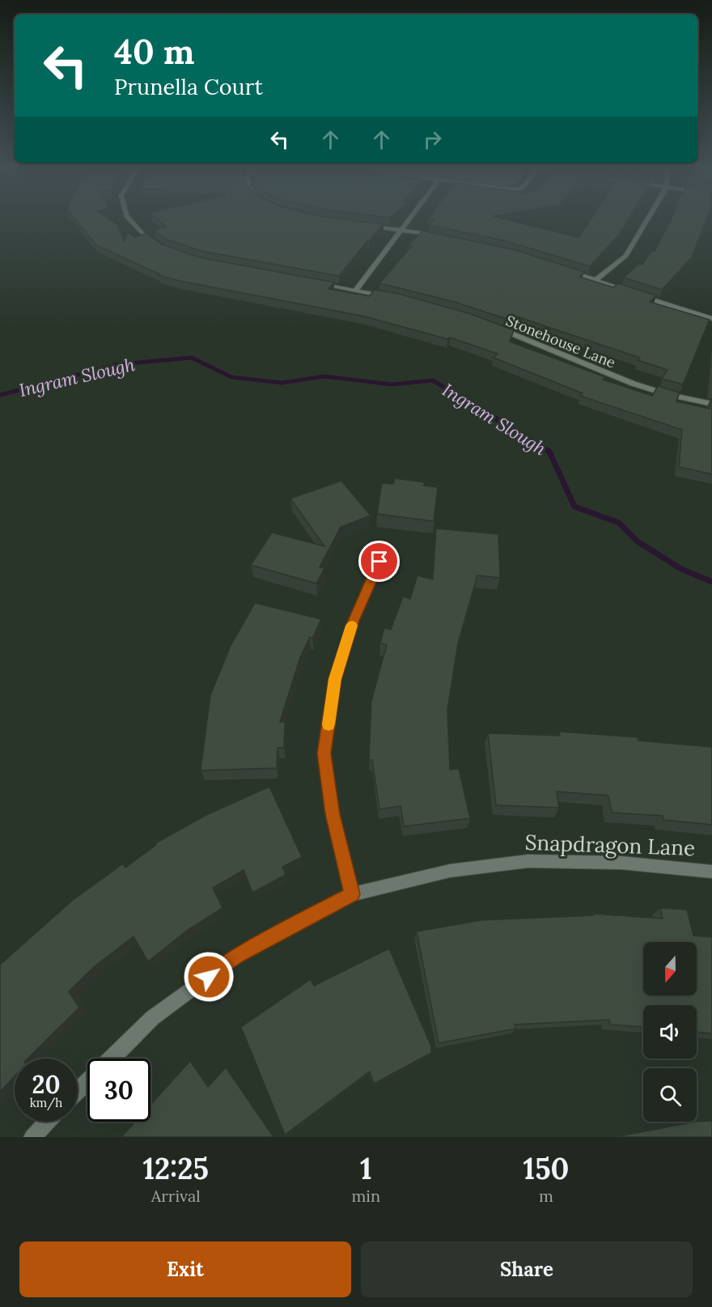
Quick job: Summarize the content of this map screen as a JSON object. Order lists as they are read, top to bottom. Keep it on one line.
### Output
{"streets":{"street":["Stonehouse Lane","Snapdragon Lane"]},"water":["Ingram Slough"],"north":"bottom","page":{"turn":["40 m","Prunella Court"],"speed":"20 km/h","limit":"30","eta":["12:25","Arrival","1","min","150","m"],"buttons":["Exit","Share"]}}
